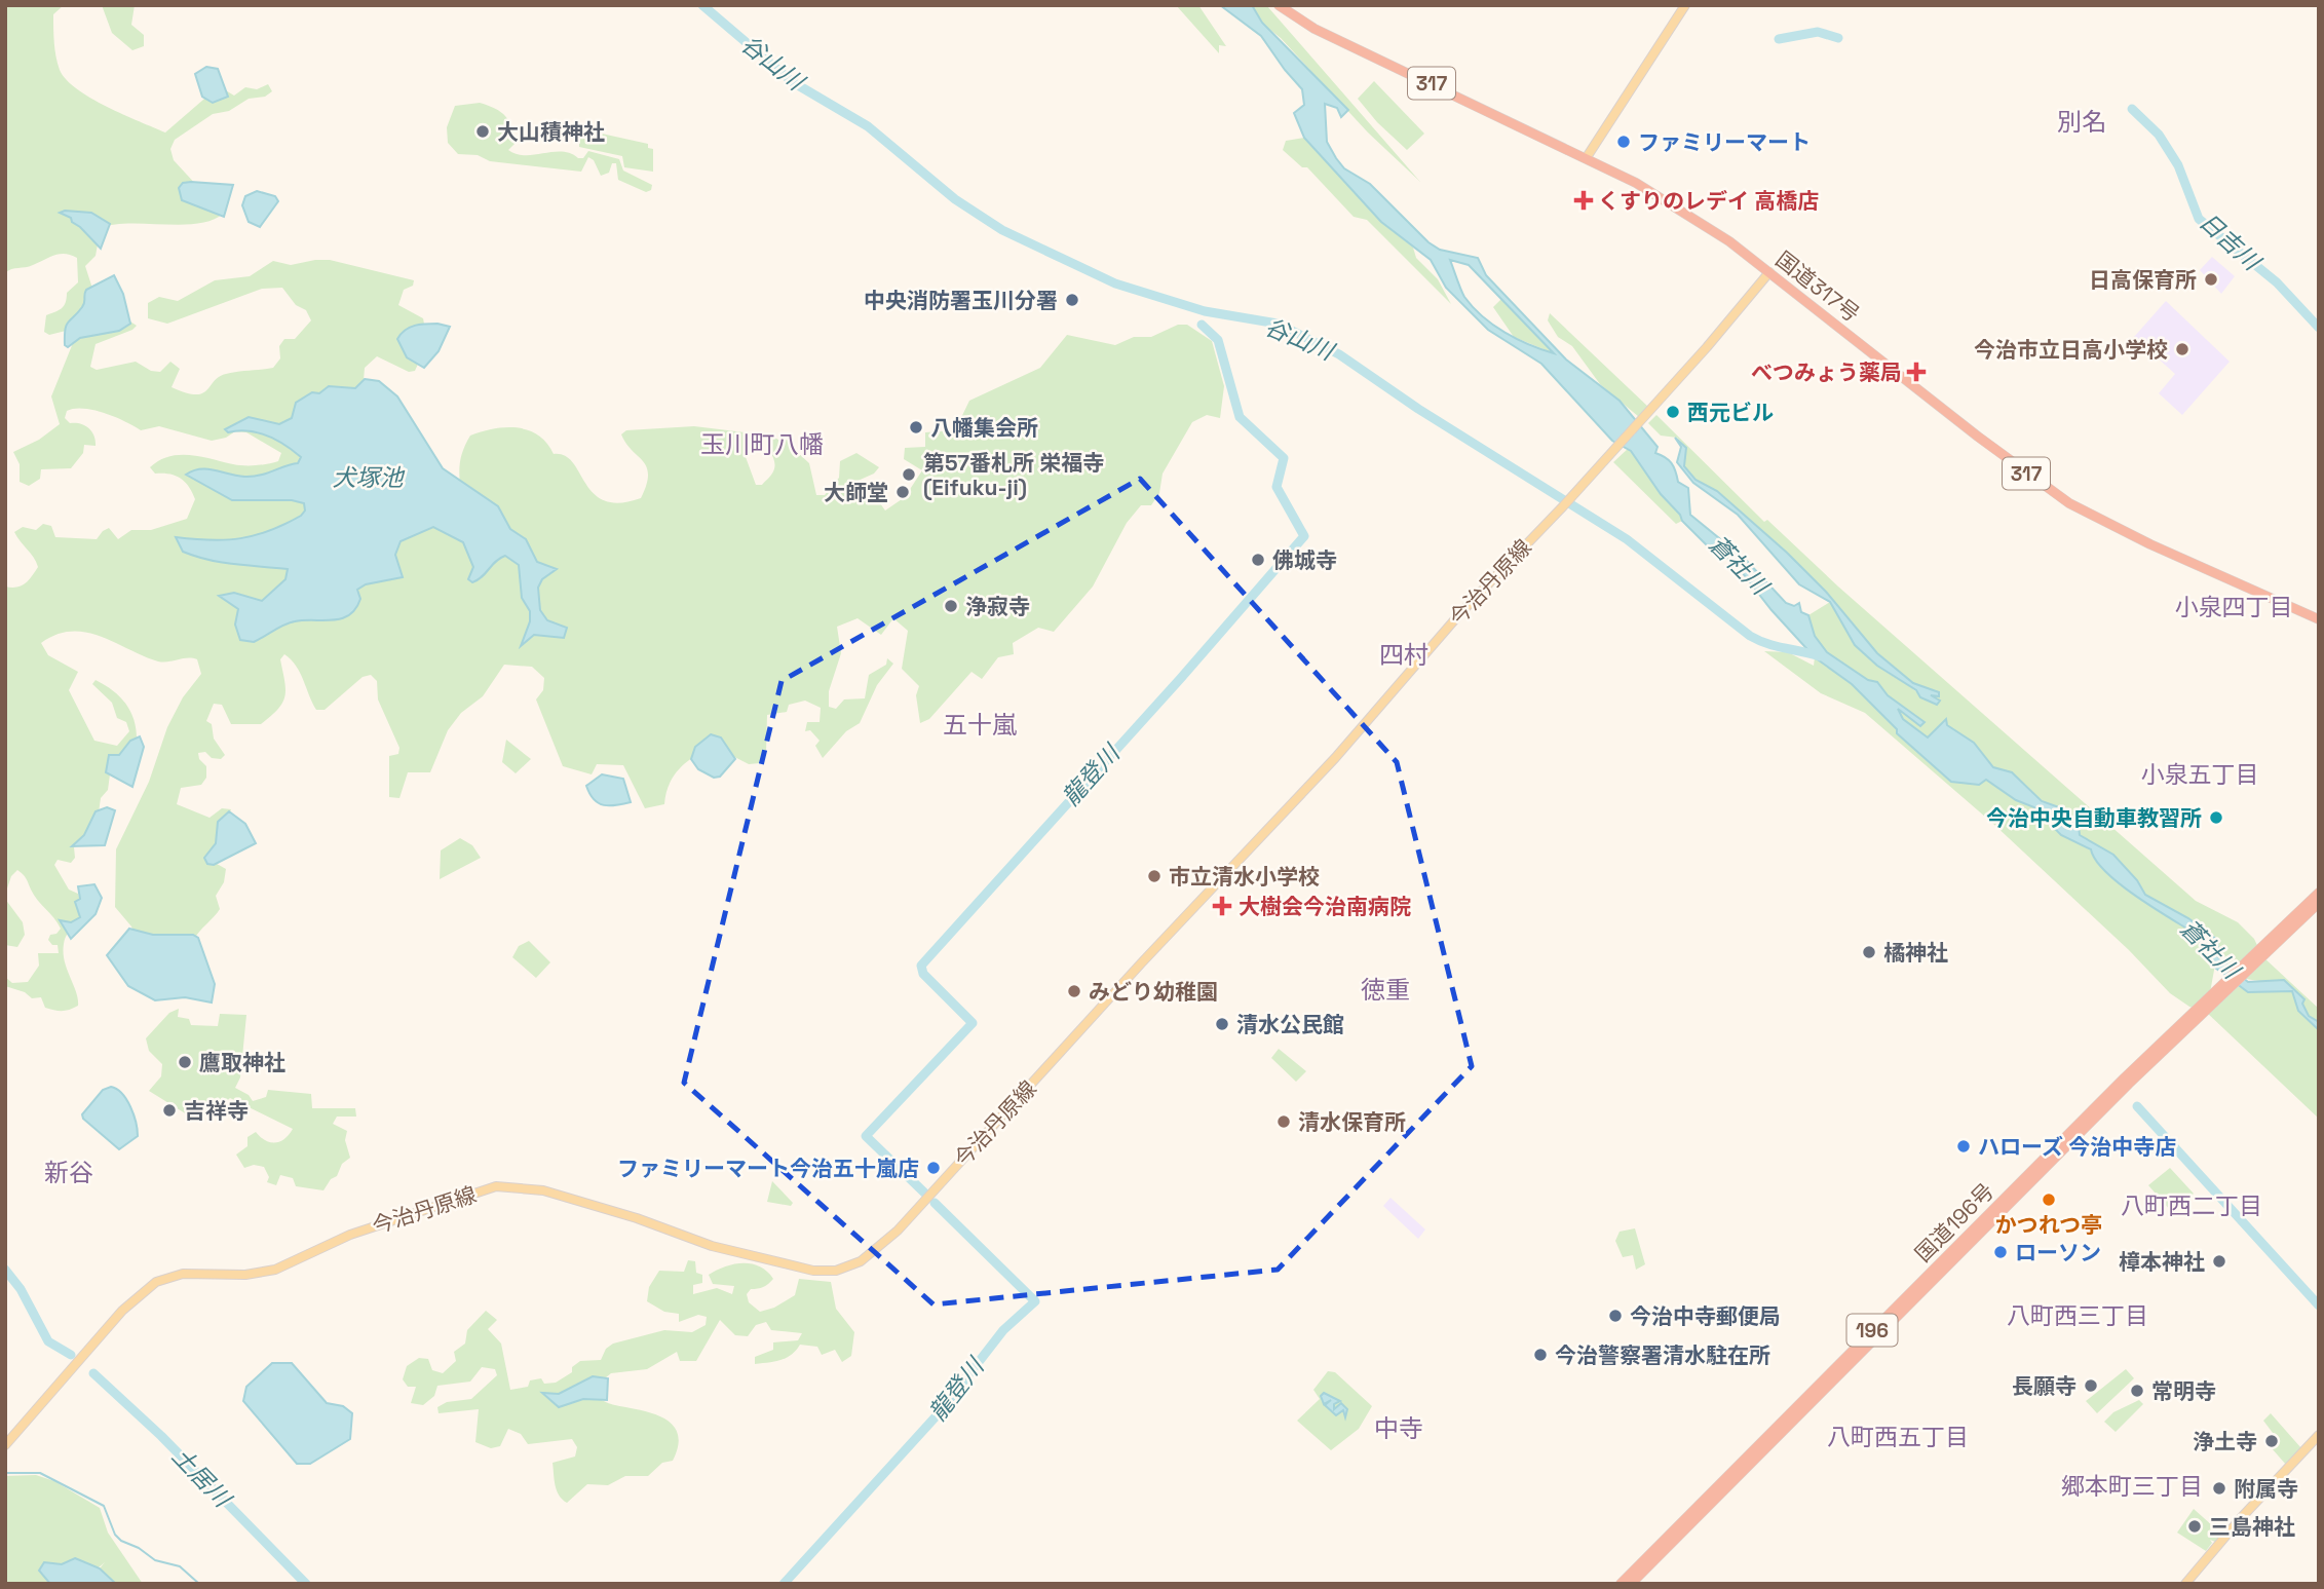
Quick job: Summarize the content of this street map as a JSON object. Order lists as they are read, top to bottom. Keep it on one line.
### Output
{"streets":{"highway":["317","国道317号","国道196号","196"],"main road":["今治丹原線"]},"crossings":[["国道317号","今治丹原線"]],"districts":["別名","玉川町八幡","小泉四丁目","四村","五十嵐","小泉五丁目","徳重","新谷","八町西二丁目","八町西三丁目","中寺","八町西五丁目","郷本町三丁目"],"water":["谷山川","日吉川","犬塚池","蒼社川","龍登川","土居川"],"places":{"other":["大山積神社","ファミリーマート","日高保育所","中央消防署玉川分署","今治市立日高小学校","西元ビル","八幡集会所","第57番札所 栄福寺 (Eifuku-ji)","大師堂","佛城寺","浄寂寺","今治中央自動車教習所","市立清水小学校","橘神社","みどり幼稚園","清水公民館","鷹取神社","吉祥寺","清水保育所","ハローズ 今治中寺店","ファミリーマート今治五十嵐店","かつれつ亭","ローソン","樟本神社","今治中寺郵便局","今治警察署清水駐在所","長願寺","常明寺","浄土寺","附属寺","三島神社"],"health":["くすりのレデイ 高橋店","べつみょう薬局","大樹会今治南病院"]}}
